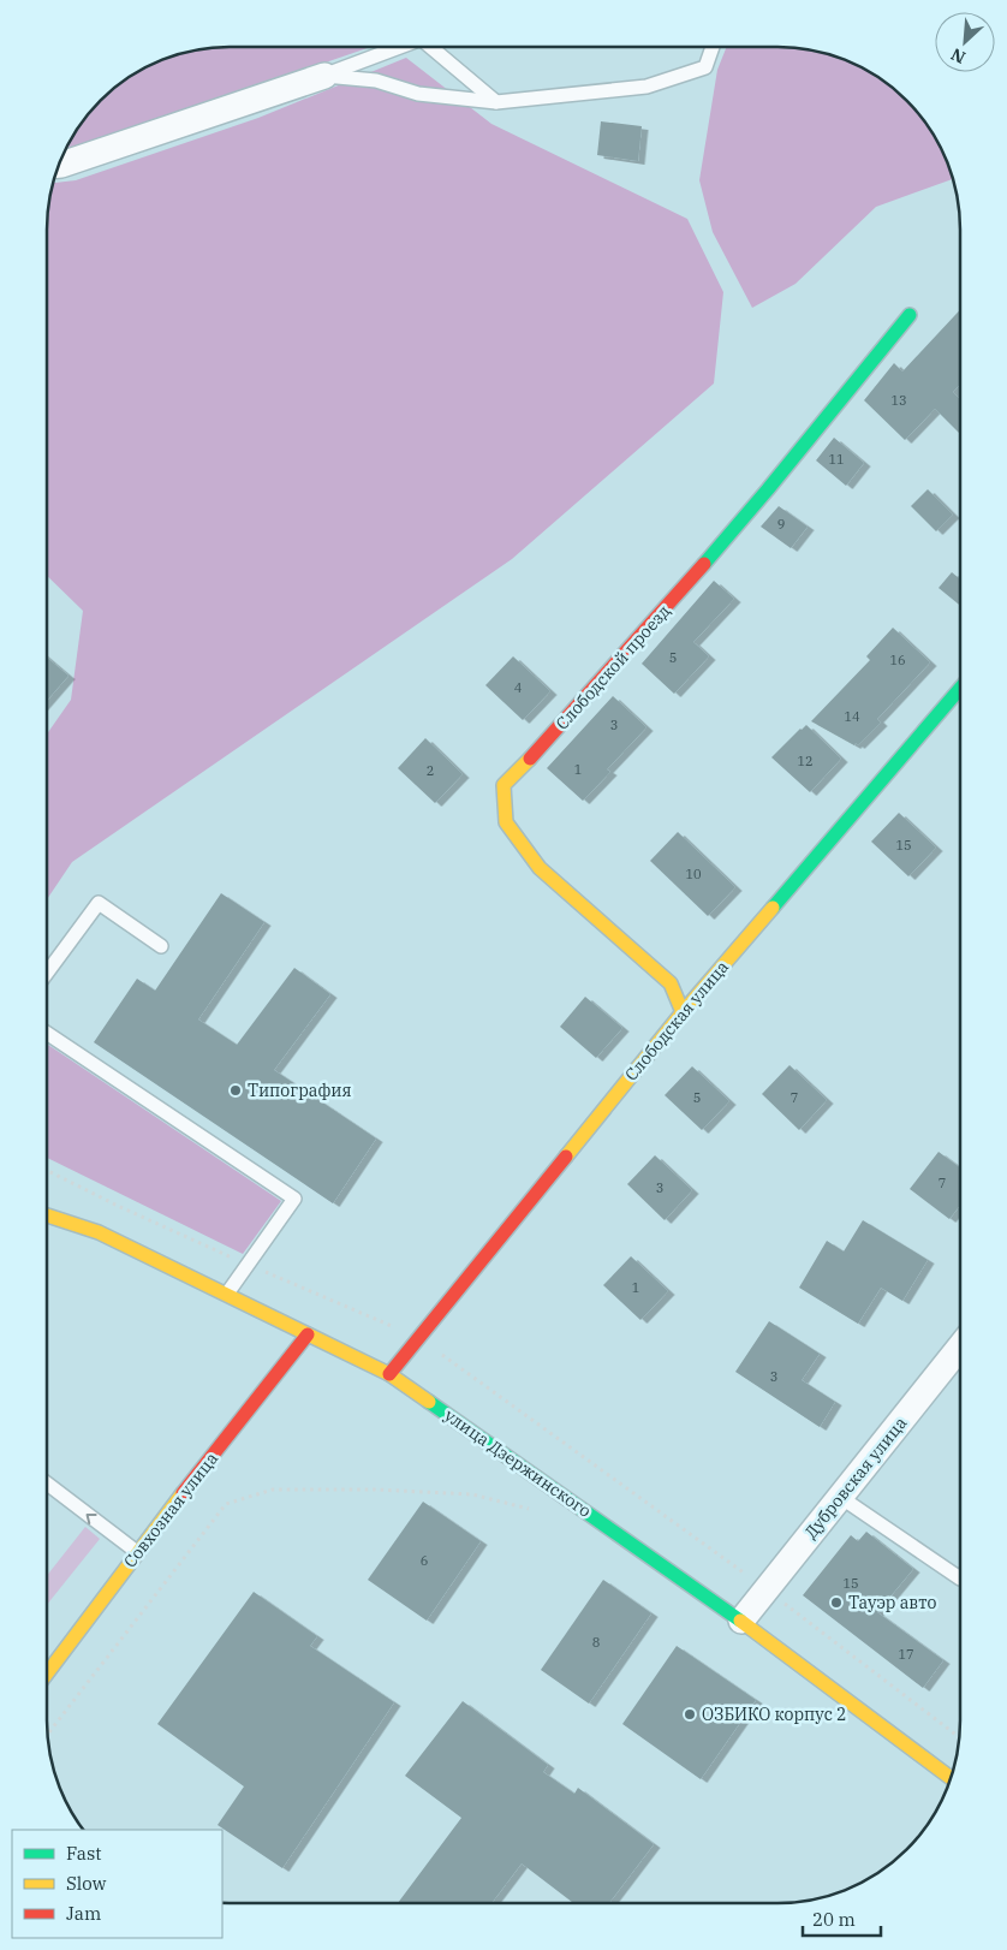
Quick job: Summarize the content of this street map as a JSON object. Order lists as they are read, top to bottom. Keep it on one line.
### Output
{"streets":{"street":["Слободской проезд","Слободская улица","улица Дзержинского","Дубровская улица","Совхозная улица"]},"crossings":[["Слободской проезд","Слободская улица"],["Слободская улица","улица Дзержинского"],["улица Дзержинского","Дубровская улица"],["улица Дзержинского","Совхозная улица"]],"places":["Типография","Тауэр авто","ОЗБИКО корпус 2"],"house_numbers":["13","11","9","5","16","4","14","3","12","1","2","15","10","5","7","7","3","1","3","6","15","8","17"],"legend":["Fast","Slow","Jam"],"scale_bar":"20 m","north":"bottom left"}
